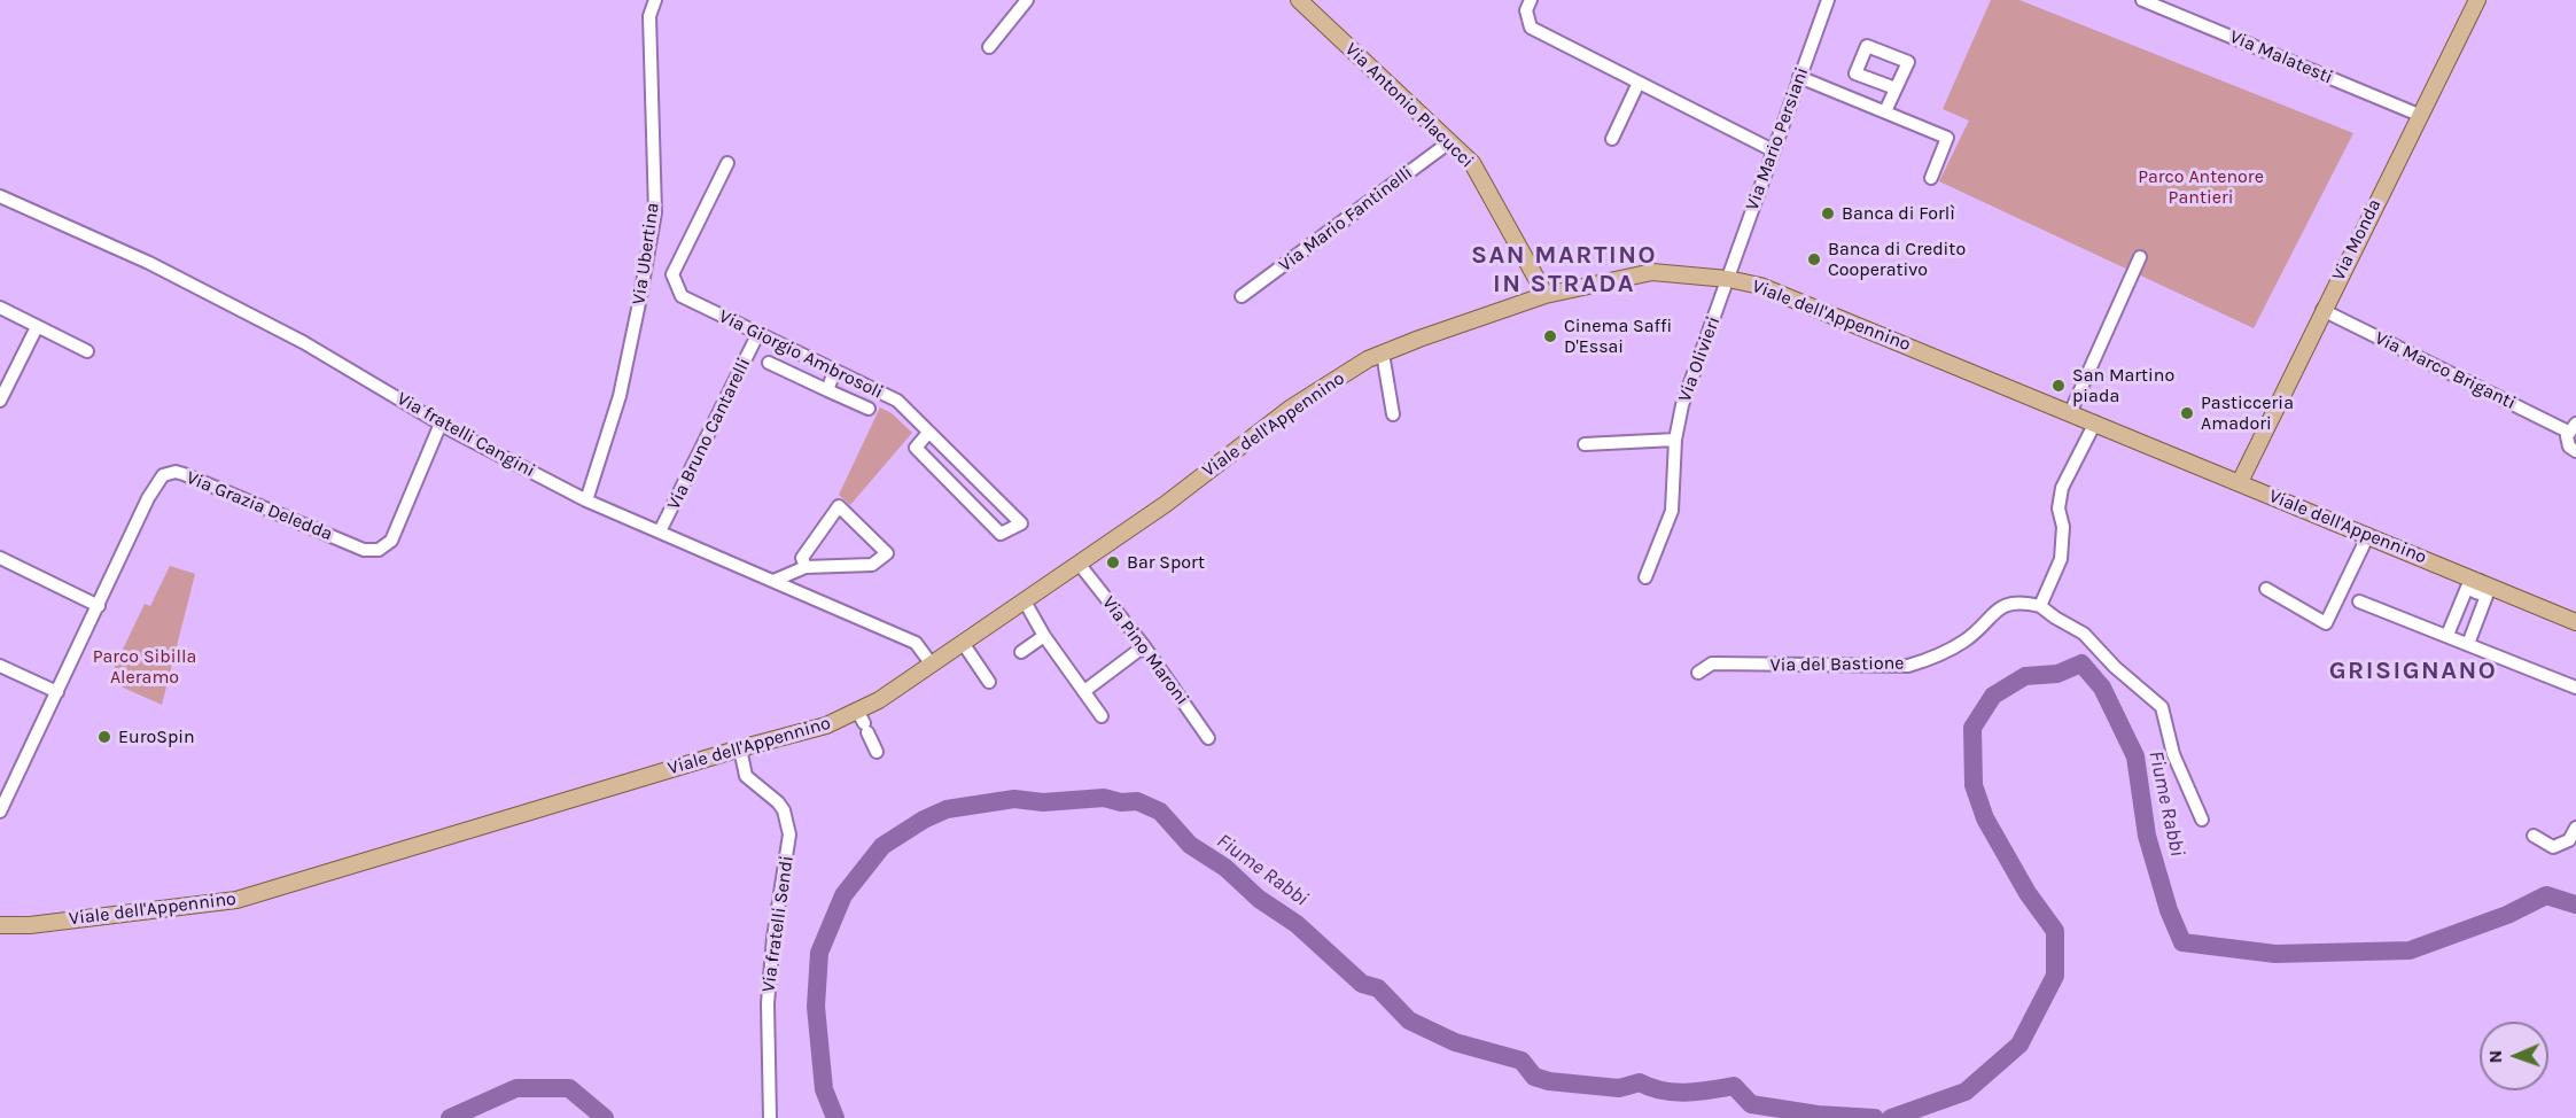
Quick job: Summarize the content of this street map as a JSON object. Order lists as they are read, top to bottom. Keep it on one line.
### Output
{"streets":{"main road":["Via Antonio Placucci","Via Monda","Viale dell'Appennino"],"street":["Via Malatesti","Via Mario Persiani","Via Mario Fantinelli","Via Ubertina","Via Giorgio Ambrosoli","Via Olivieri","Via Marco Briganti","Via Bruno Cantarelli","Via fratelli Cangini","Via Grazia Deledda","Via Pino Maroni","Via del Bastione","Via fratelli Sendi"]},"crossings":[["Via Malatesti","Via Monda"],["Via Antonio Placucci","Via Mario Fantinelli"],["Via Antonio Placucci","Viale dell'Appennino"],["Via Mario Persiani","Viale dell'Appennino"],["Via Mario Persiani","Via Olivieri"],["Via Monda","Viale dell'Appennino"],["Via Monda","Via Marco Briganti"],["Via Ubertina","Via fratelli Cangini"],["Viale dell'Appennino","Via Olivieri"],["Viale dell'Appennino","Via fratelli Cangini"],["Viale dell'Appennino","Via Pino Maroni"],["Viale dell'Appennino","Via fratelli Sendi"],["Via Giorgio Ambrosoli","Via Bruno Cantarelli"],["Via Bruno Cantarelli","Via fratelli Cangini"],["Via fratelli Cangini","Via Grazia Deledda"]],"districts":["SAN MARTINO IN STRADA","GRISIGNANO"],"water":["Fiume Rabbi"],"parks":["Parco Antenore Pantieri","Parco Sibilla Aleramo"],"places":["Banca di Forlì","Banca di Credito Cooperativo","Cinema Saffi D'Essai","San Martino piada","Pasticceria Amadori","Bar Sport","EuroSpin"],"north":"left"}
